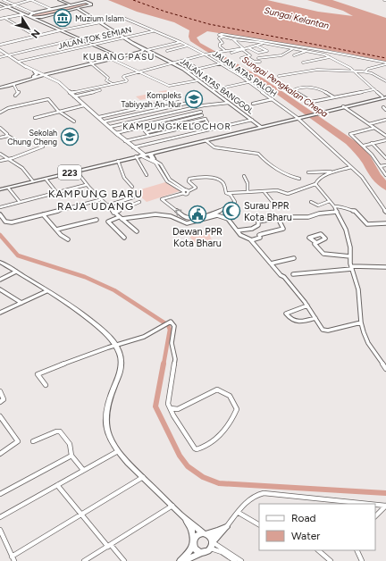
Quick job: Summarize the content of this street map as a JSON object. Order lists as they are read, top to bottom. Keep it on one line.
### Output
{"streets":{"main road":["JALAN ATAS BANGGOL","223"],"street":["JALAN TOK SEMIAN","JALAN ATAS PALOH"]},"crossings":[["JALAN TOK SEMIAN","JALAN ATAS PALOH"],["JALAN TOK SEMIAN","JALAN ATAS BANGGOL"],["JALAN ATAS PALOH","JALAN ATAS BANGGOL"],["JALAN ATAS PALOH","223"],["JALAN ATAS BANGGOL","223"]],"districts":["KUBANG PASU","KAMPUNG KELOCHOR","KAMPUNG BARU RAJA UDANG"],"water":["Sungai Kelantan","Sungai Pengkalan Chepa"],"places":{"museum":["Muzium Islam"],"school or university":["Kompleks Tabiyyah An-Nur","Sekolah Chung Cheng"],"mosque":["Surau PPR Kota Bharu"],"public building":["Dewan PPR Kota Bharu"]},"legend":["Road","Water"],"north":"bottom right"}
